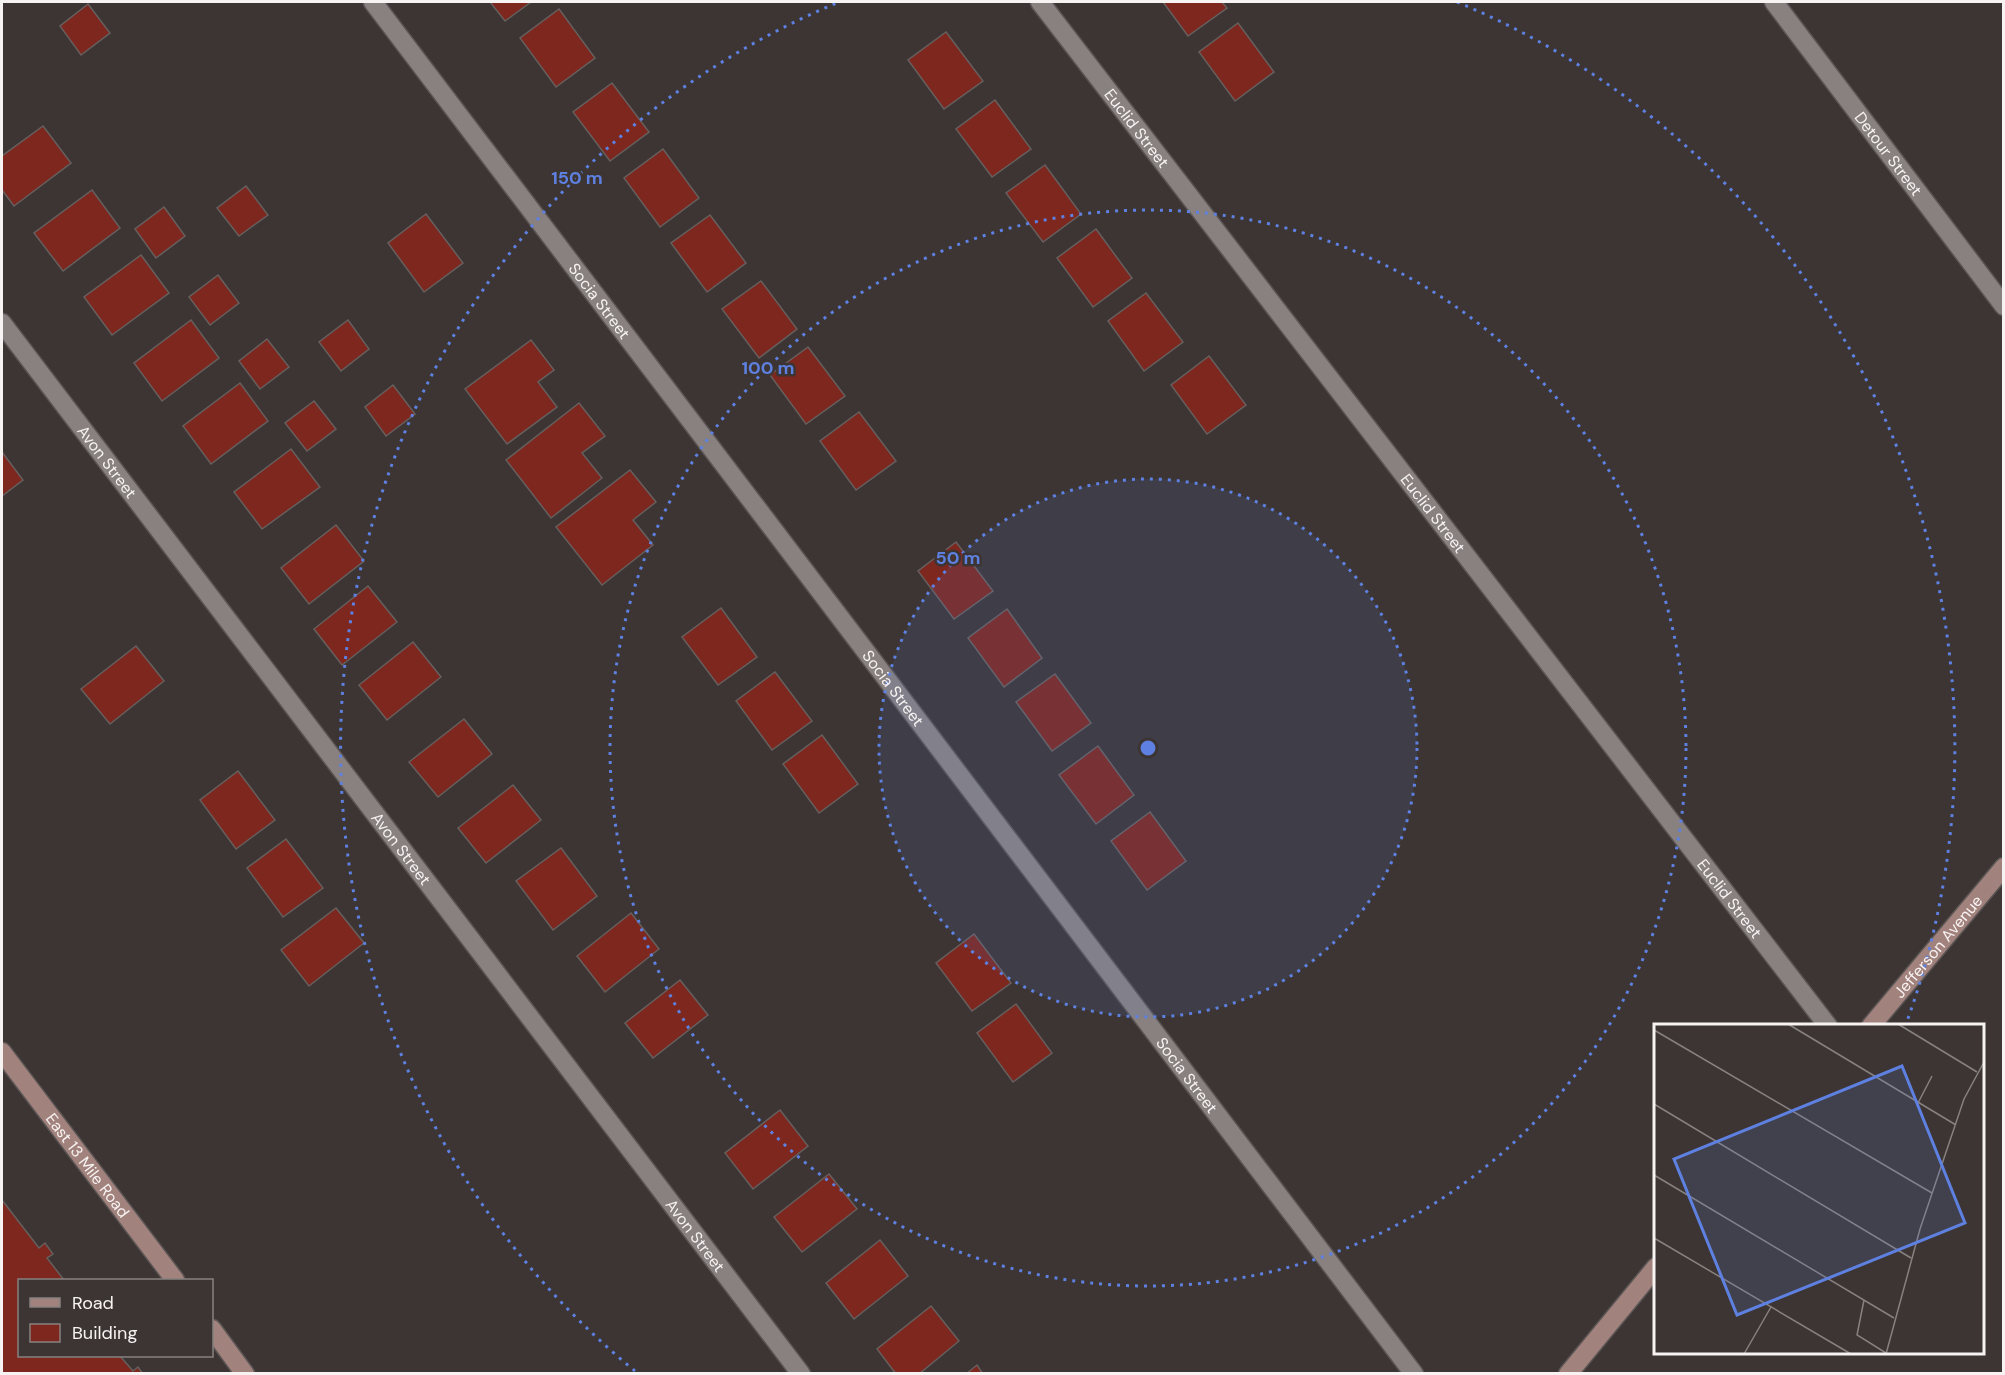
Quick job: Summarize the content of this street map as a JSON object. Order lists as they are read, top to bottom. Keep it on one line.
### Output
{"streets":{"main road":["Jefferson Avenue","East 13 Mile Road"],"street":["Euclid Street","Detour Street","Socia Street","Avon Street"]},"legend":["Road","Building"],"rings":["150 m","100 m","50 m"]}
